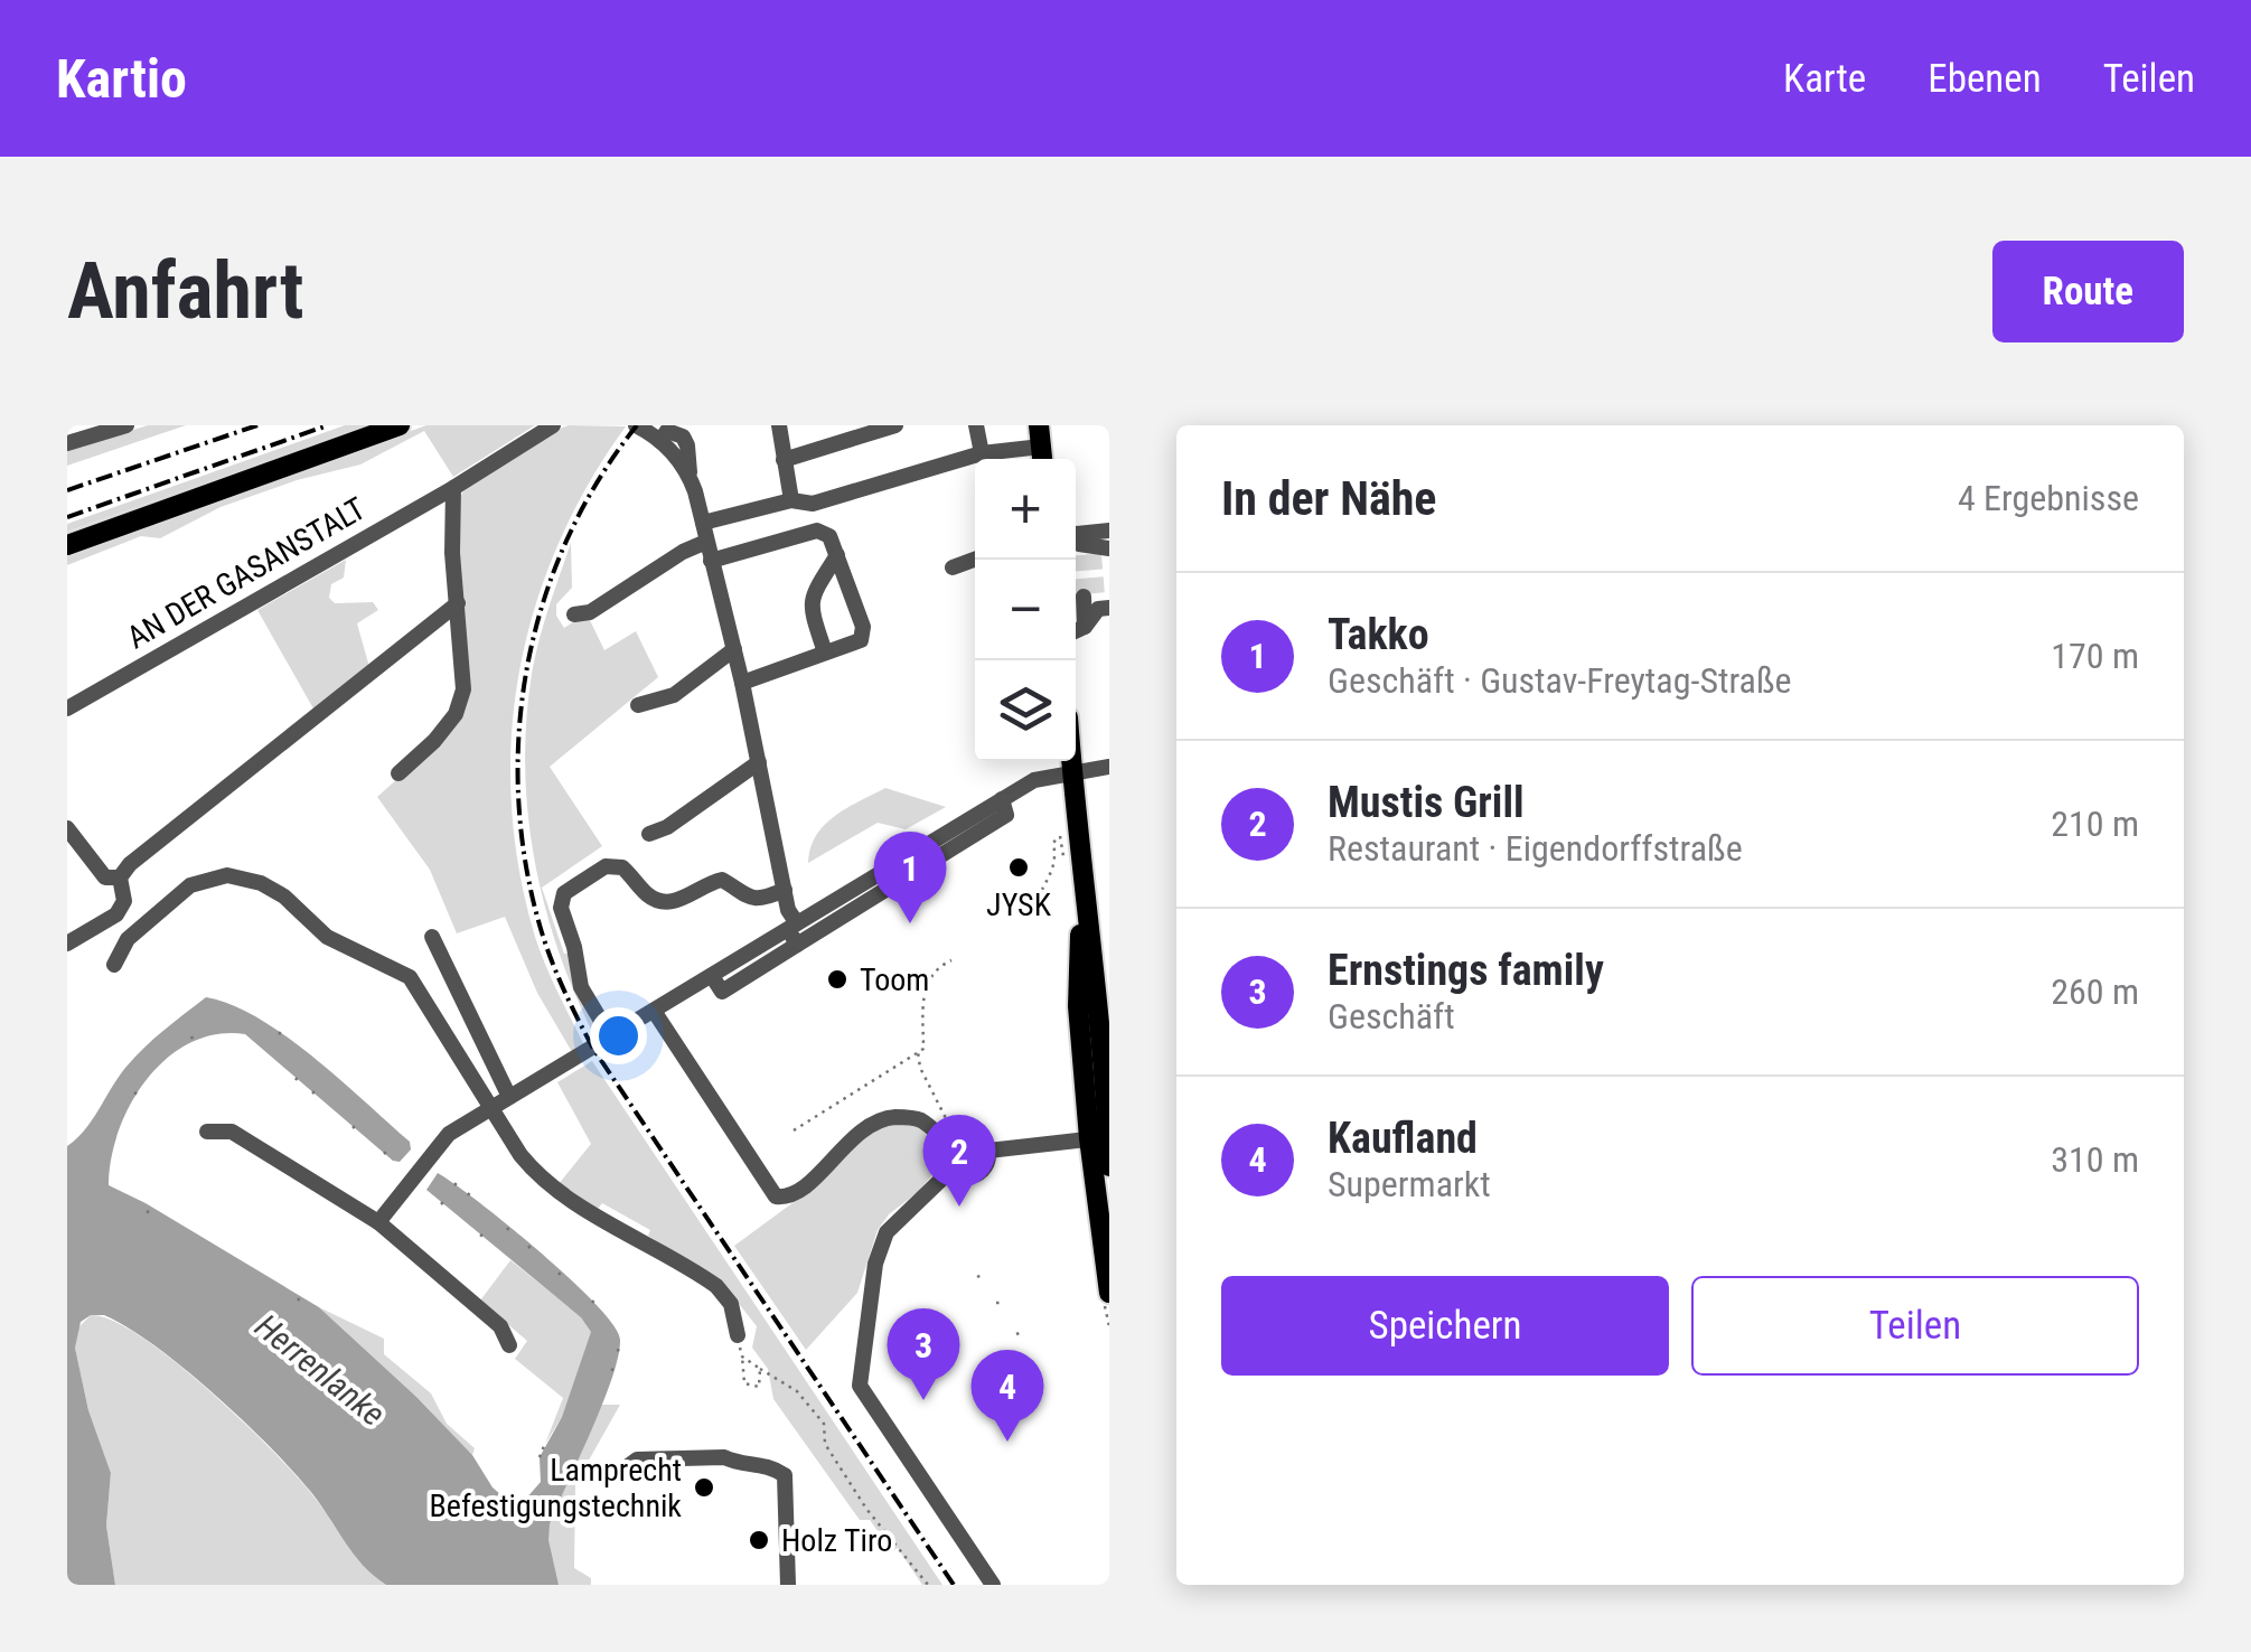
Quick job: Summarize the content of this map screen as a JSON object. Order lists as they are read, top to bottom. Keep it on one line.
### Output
{"streets":{"street":["AN DER GASANSTALT"]},"water":["Herrenlanke"],"places":["JYSK","Toom","Lamprecht Befestigungstechnik","Holz Tiro"],"page":{"header":"Kartio","nav":["Karte","Ebenen","Teilen"],"buttons":["Route",["Speichern","Teilen"]],"title":"Anfahrt","heading":["In der Nähe","4 Ergebnisse"],"map_buttons":["+","−"],"list":[{"mark":"1","name":"Takko","note":"Geschäft · Gustav-Freytag-Straße","value":"170 m"},{"mark":"2","name":"Mustis Grill","note":"Restaurant · Eigendorffstraße","value":"210 m"},{"mark":"3","name":"Ernstings family","note":"Geschäft","value":"260 m"},{"mark":"4","name":"Kaufland","note":"Supermarkt","value":"310 m"}],"pins":["1","2","3","4"]}}
